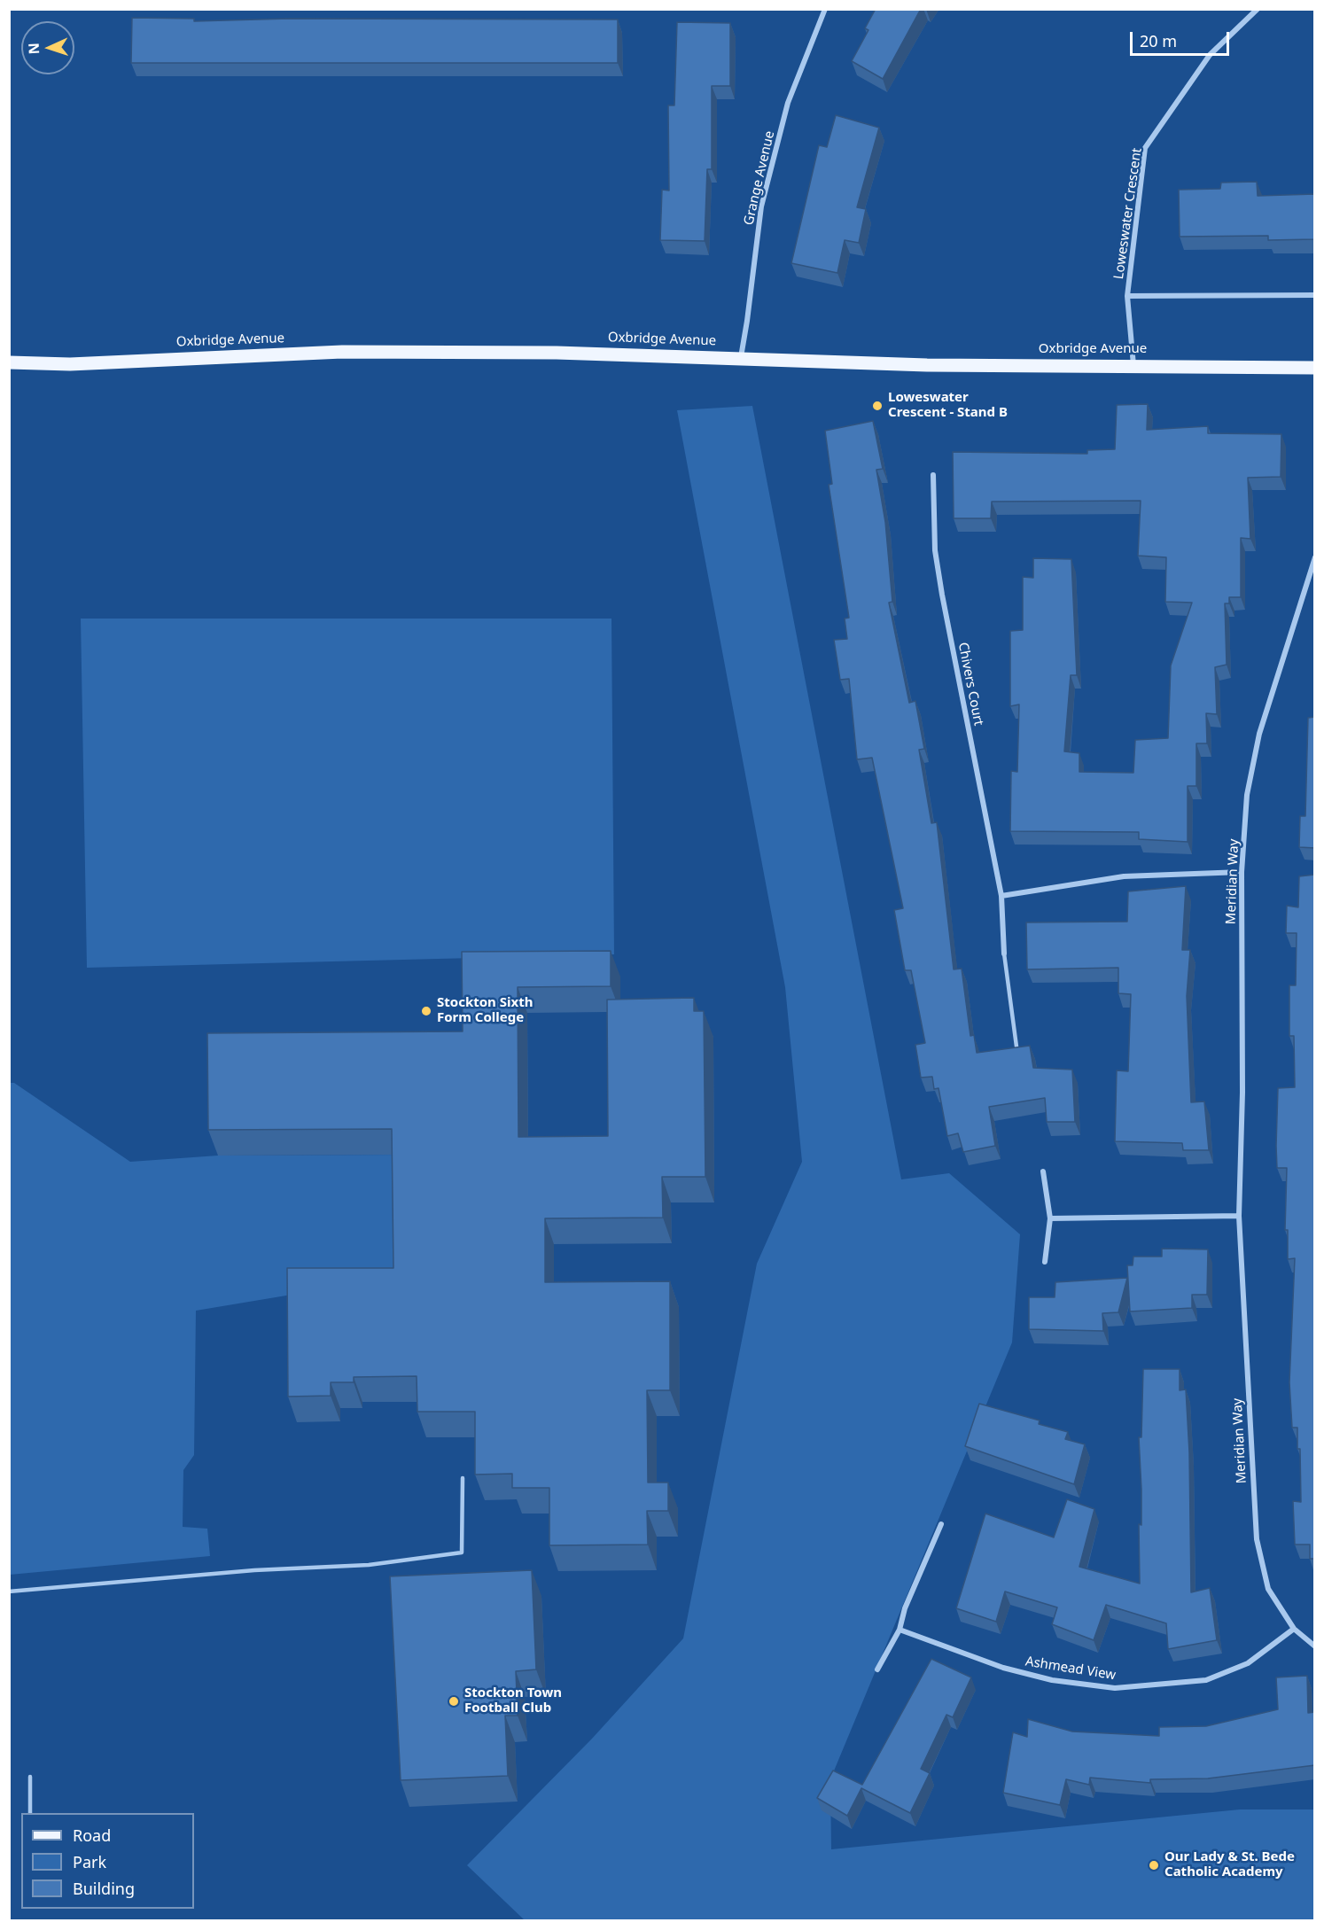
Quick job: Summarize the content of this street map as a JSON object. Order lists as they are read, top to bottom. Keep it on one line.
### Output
{"streets":{"main road":["Oxbridge Avenue"],"street":["Grange Avenue","Loweswater Crescent","Chivers Court","Meridian Way","Ashmead View"]},"crossings":[["Grange Avenue","Oxbridge Avenue"],["Loweswater Crescent","Oxbridge Avenue"],["Meridian Way","Ashmead View"]],"places":["Loweswater Crescent - Stand B","Stockton Sixth Form College","Stockton Town Football Club","Our Lady & St. Bede Catholic Academy"],"legend":["Road","Park","Building"],"scale_bar":"20 m","north":"left"}
